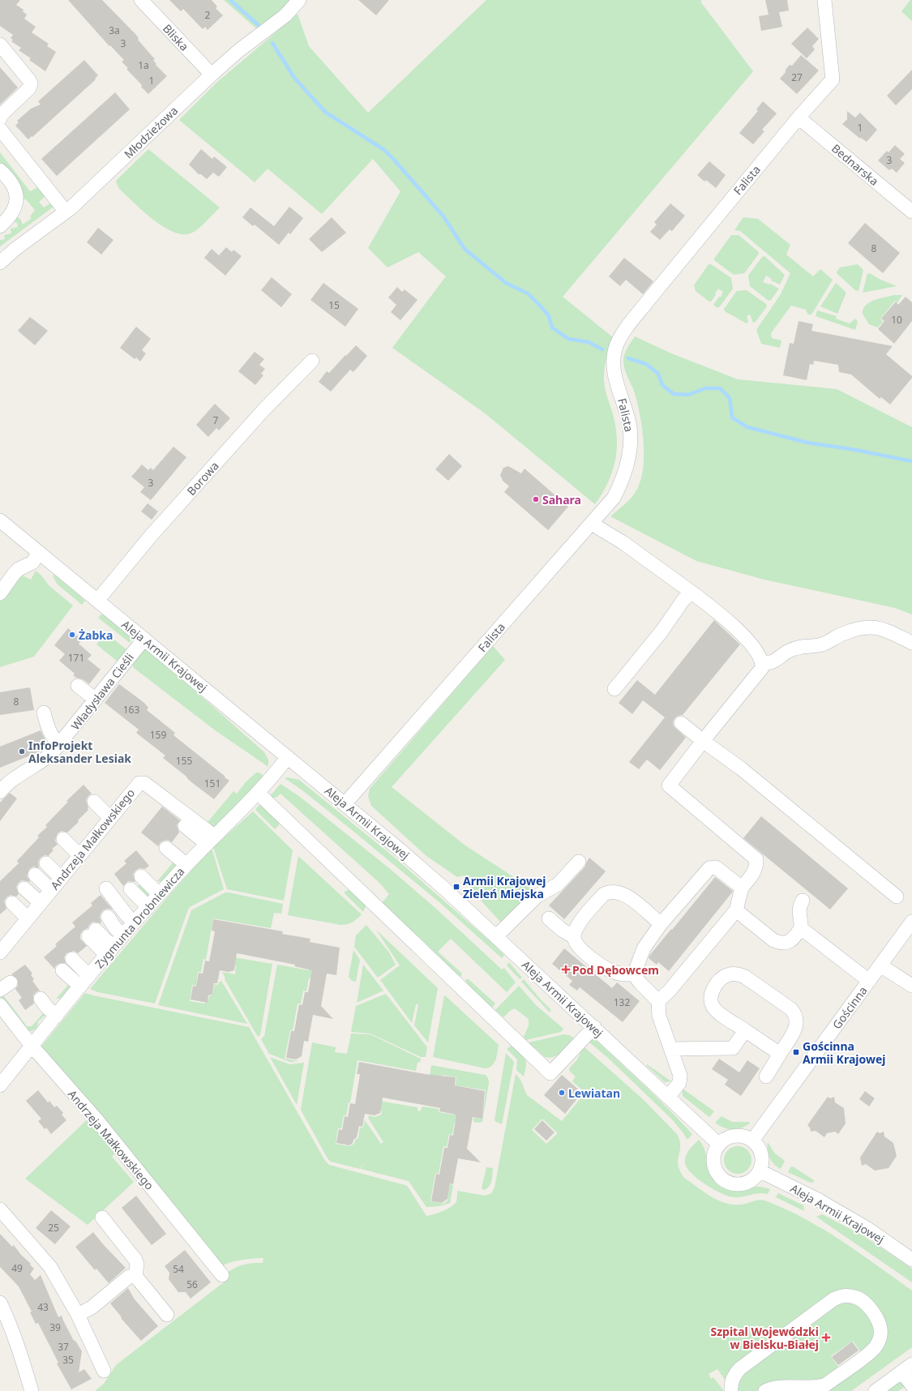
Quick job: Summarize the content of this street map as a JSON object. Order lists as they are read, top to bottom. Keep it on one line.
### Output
{"streets":{"street":["Bliska","Młodzieżowa","Bednarska","Falista","Borowa","Aleja Armii Krajowej","Władysława Cieśli","Andrzeja Małkowskiego","Zygmunta Drobniewicza","Gościnna"]},"crossings":[["Bliska","Młodzieżowa"],["Bednarska","Falista"],["Falista","Aleja Armii Krajowej"],["Borowa","Aleja Armii Krajowej"],["Aleja Armii Krajowej","Władysława Cieśli"],["Aleja Armii Krajowej","Zygmunta Drobniewicza"],["Aleja Armii Krajowej","Gościnna"],["Andrzeja Małkowskiego","Zygmunta Drobniewicza"]],"places":{"other":["Sahara","Żabka","InfoProjekt Aleksander Lesiak","Lewiatan"],"transit":["Armii Krajowej Zieleń Miejska","Gościnna Armii Krajowej"],"health":["Pod Dębowcem","Szpital Wojewódzki w Bielsku-Białej"]},"house_numbers":["2","3a","3","1a","27","1","1","3","8","15","10","7","3","171","8","163","159","155","151","132","25","49","54","56","43","39","37","35"]}
